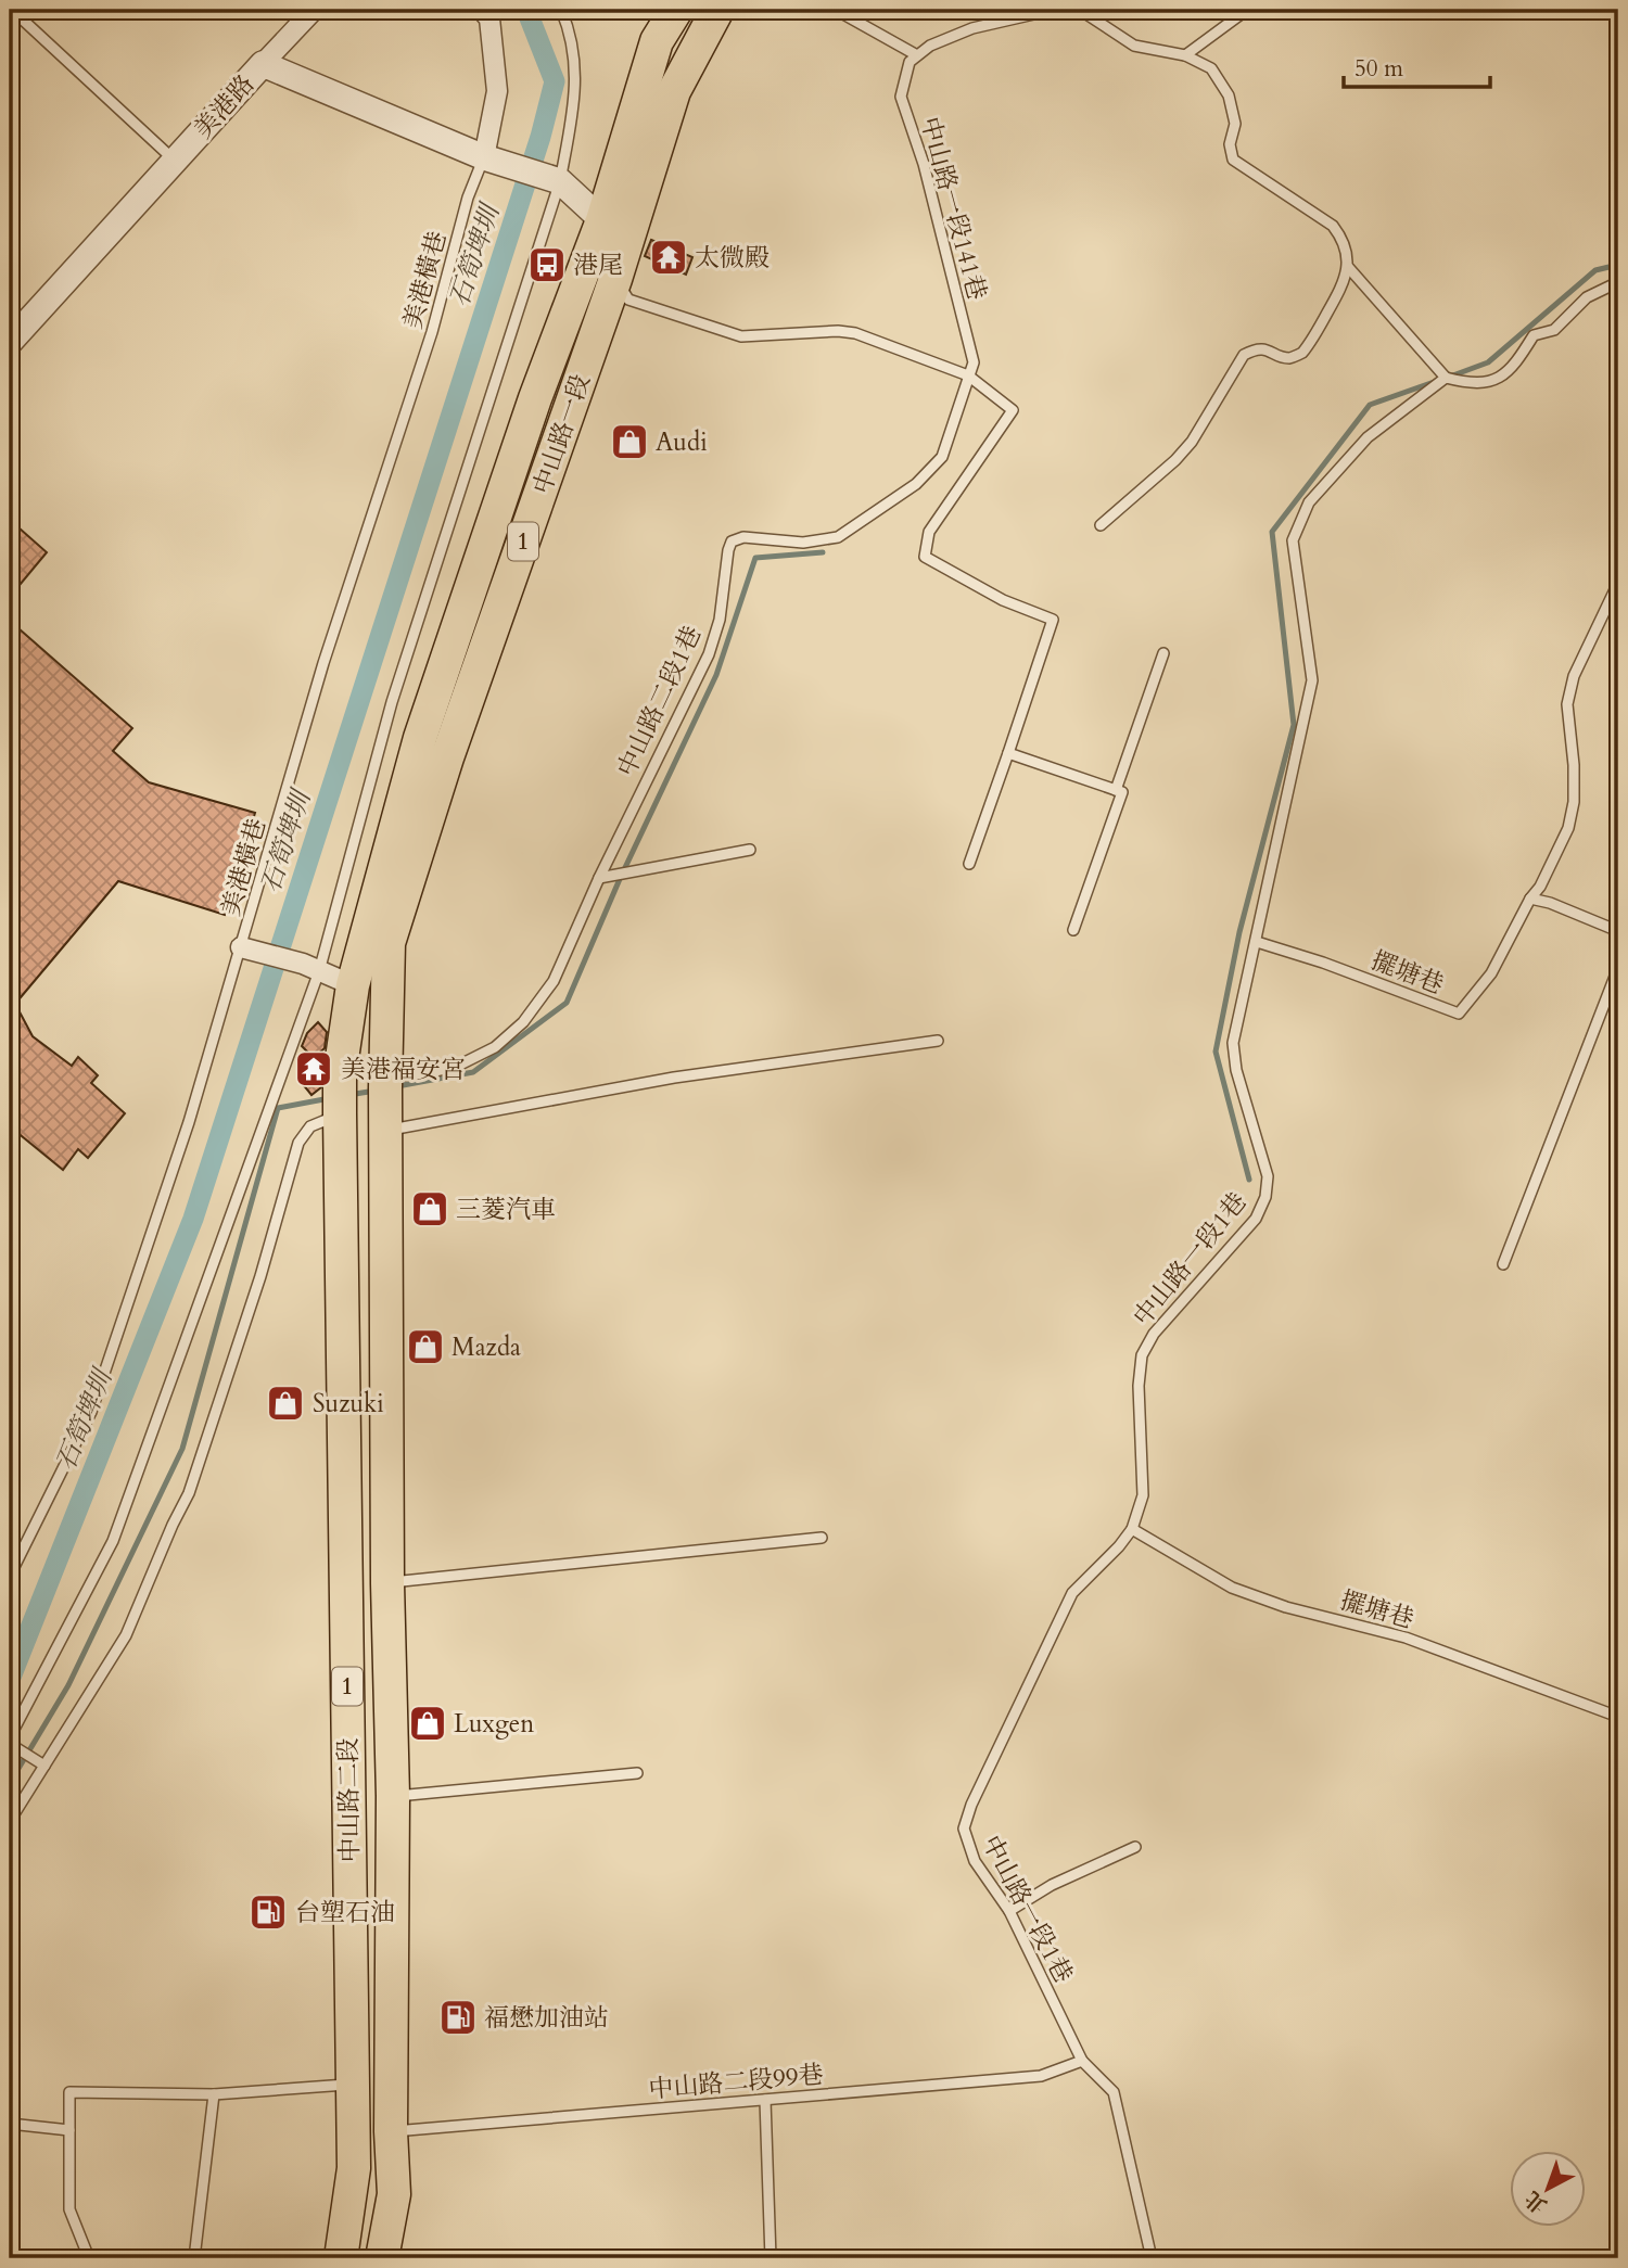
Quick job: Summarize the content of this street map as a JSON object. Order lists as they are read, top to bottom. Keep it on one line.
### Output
{"streets":{"main road":["中山路一段","1","中山路二段"],"street":["美港路"],"lane":["中山路一段141巷","美港橫巷","中山路二段1巷","擺塘巷","中山路一段1巷","中山路二段99巷"]},"crossings":[["美港路","美港橫巷"],["中山路一段141巷","中山路二段1巷"],["中山路一段","1"],["中山路一段","中山路二段1巷"],["中山路一段","中山路二段"],["1","中山路二段1巷"],["1","中山路二段"],["擺塘巷","中山路一段1巷"],["中山路一段1巷","中山路二段99巷"],["中山路二段","中山路二段99巷"]],"water":["石筍埤圳"],"places":{"temple":["太微殿","美港福安宮"],"bus stop":["港尾"],"shop":["Audi","三菱汽車","Mazda","Suzuki","Luxgen"],"fuel station":["台塑石油","福懋加油站"]},"scale_bar":"50 m","north":"bottom left"}
